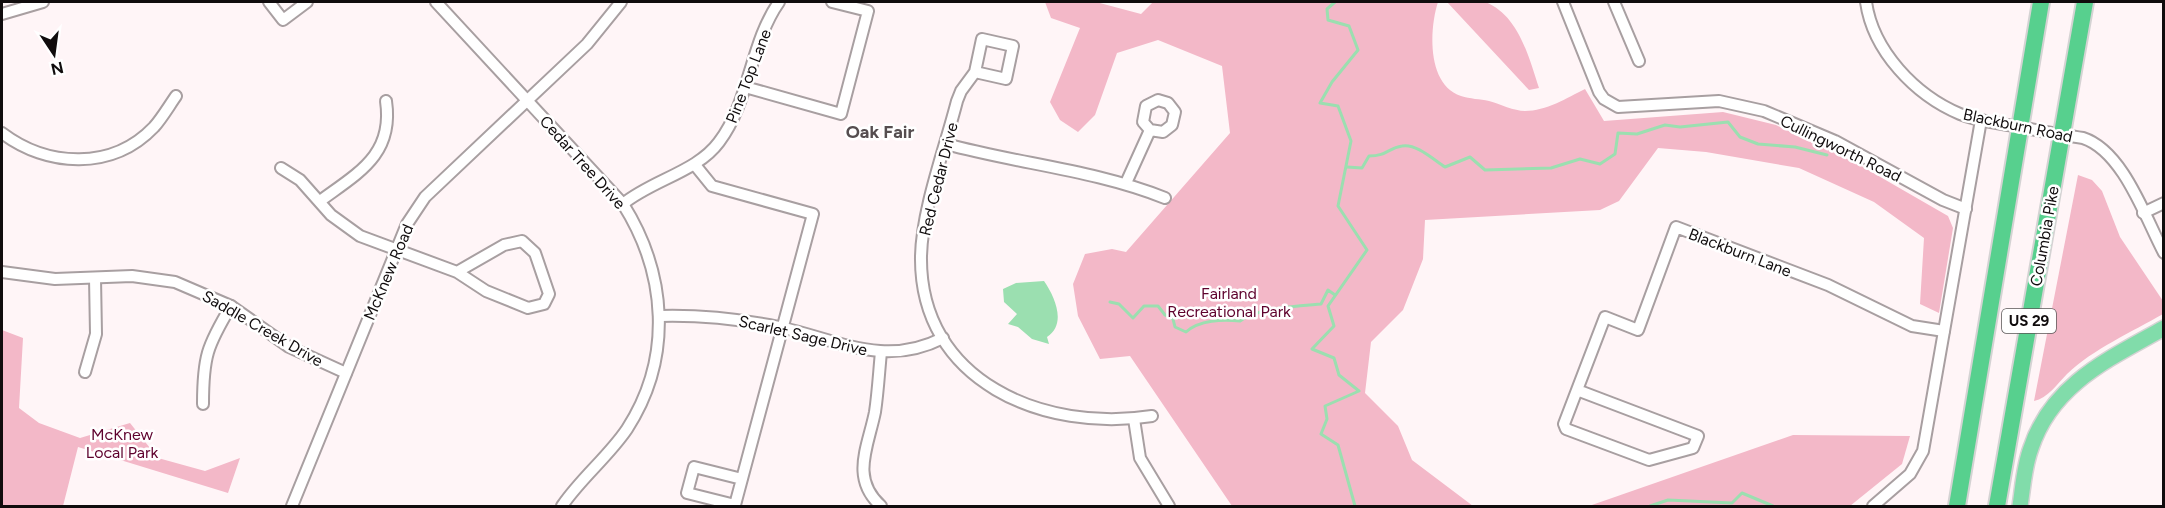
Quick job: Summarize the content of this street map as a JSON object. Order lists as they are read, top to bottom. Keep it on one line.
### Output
{"streets":{"highway":["Columbia Pike","US 29"],"street":["Pine Top Lane","Blackburn Road","Cullingworth Road","Cedar Tree Drive","Red Cedar Drive","Blackburn Lane","McKnew Road","Saddle Creek Drive","Scarlet Sage Drive"]},"crossings":[["Pine Top Lane","Cedar Tree Drive"],["Blackburn Road","Columbia Pike"],["Blackburn Road","US 29"],["Cedar Tree Drive","McKnew Road"],["Cedar Tree Drive","Scarlet Sage Drive"],["Red Cedar Drive","Scarlet Sage Drive"],["McKnew Road","Saddle Creek Drive"]],"districts":["Oak Fair"],"parks":["Fairland Recreational Park","McKnew Local Park"],"north":"bottom"}
